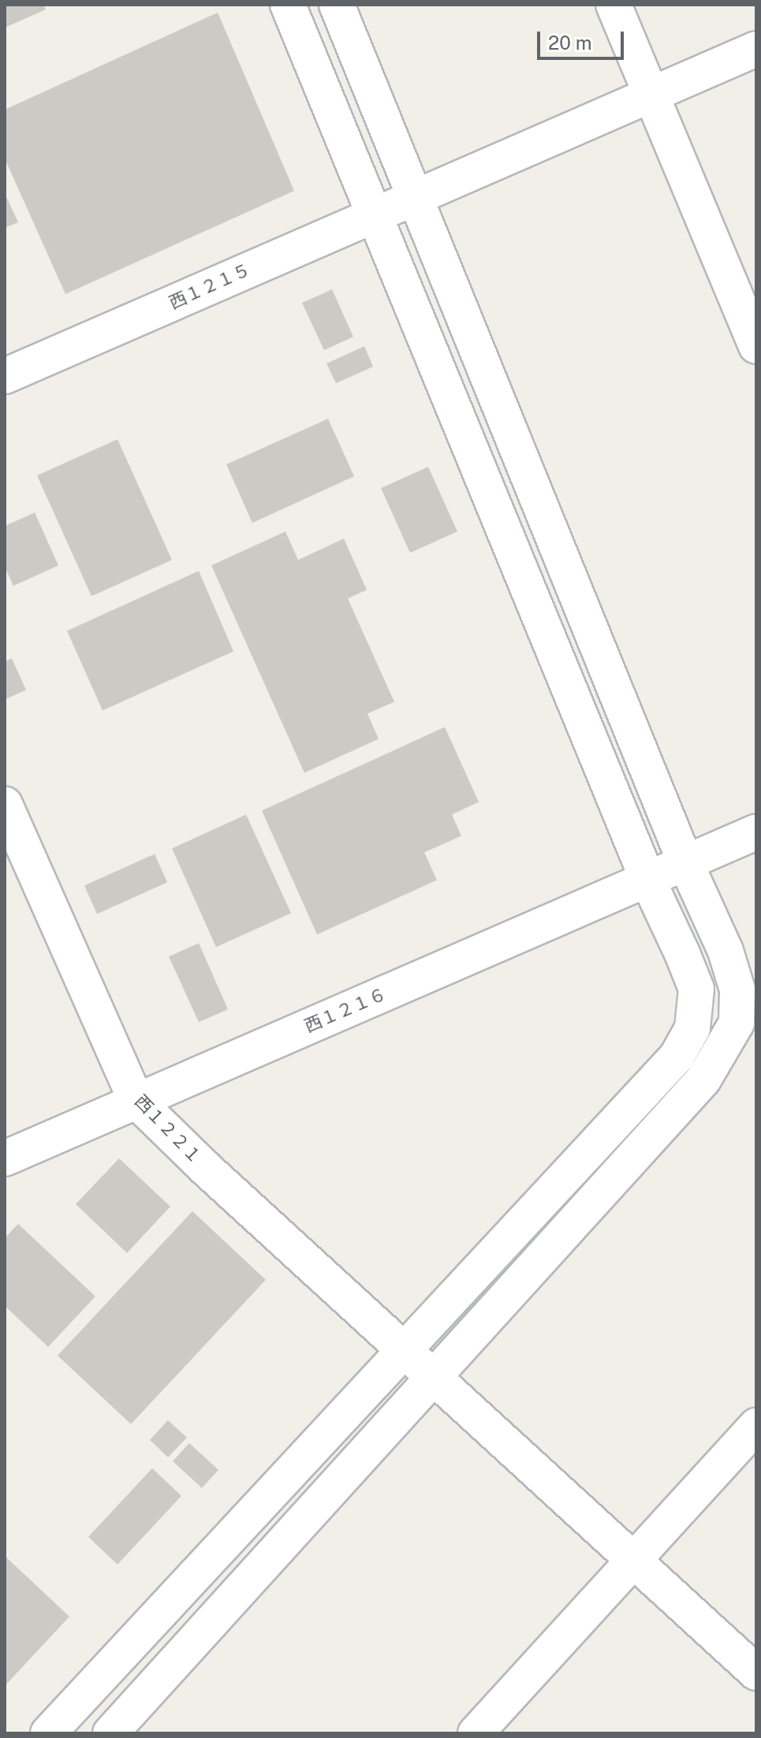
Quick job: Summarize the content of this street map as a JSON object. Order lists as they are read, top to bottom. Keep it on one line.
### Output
{"streets":{"street":["西１２１５","西１２１６","西１２２１"]},"crossings":[["西１２１６","西１２２１"]],"scale_bar":"20 m"}
